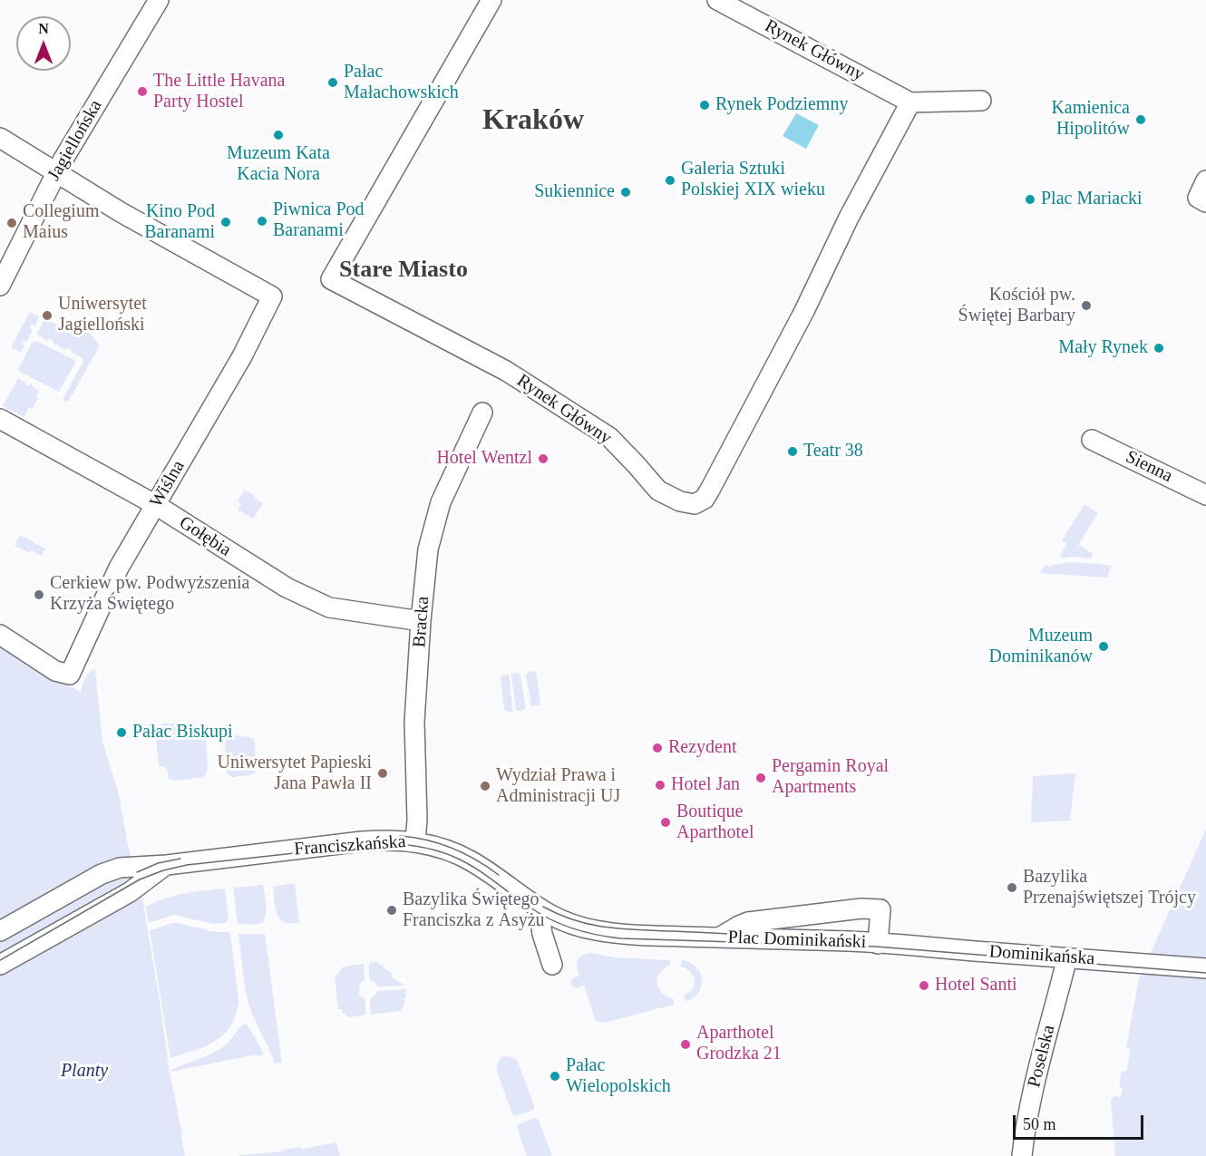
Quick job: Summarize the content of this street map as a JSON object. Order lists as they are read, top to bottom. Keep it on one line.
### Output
{"streets":{"street":["Rynek Główny","Jagiellońska","Sienna","Wiślna","Gołębia","Bracka","Franciszkańska","Plac Dominikański","Dominikańska","Poselska"]},"crossings":[["Jagiellońska","Wiślna"],["Wiślna","Gołębia"],["Gołębia","Bracka"],["Bracka","Franciszkańska"],["Franciszkańska","Plac Dominikański"],["Plac Dominikański","Dominikańska"],["Dominikańska","Poselska"]],"districts":["Kraków","Stare Miasto"],"parks":["Planty"],"places":["Pałac Małachowskich","The Little Havana Party Hostel","Rynek Podziemny","Kamienica Hipolitów","Muzeum Kata Kacia Nora","Galeria Sztuki Polskiej XIX wieku","Sukiennice","Plac Mariacki","Piwnica Pod Baranami","Kino Pod Baranami","Collegium Maius","Kościół pw. Świętej Barbary","Uniwersytet Jagielloński","Mały Rynek","Teatr 38","Hotel Wentzl","Cerkiew pw. Podwyższenia Krzyża Świętego","Muzeum Dominikanów","Pałac Biskupi","Rezydent","Uniwersytet Papieski Jana Pawła II","Pergamin Royal Apartments","Hotel Jan","Wydział Prawa i Administracji UJ","Boutique Aparthotel","Bazylika Przenajświętszej Trójcy","Bazylika Świętego Franciszka z Asyżu","Hotel Santi","Aparthotel Grodzka 21","Pałac Wielopolskich"],"scale_bar":"50 m","north":"top"}
